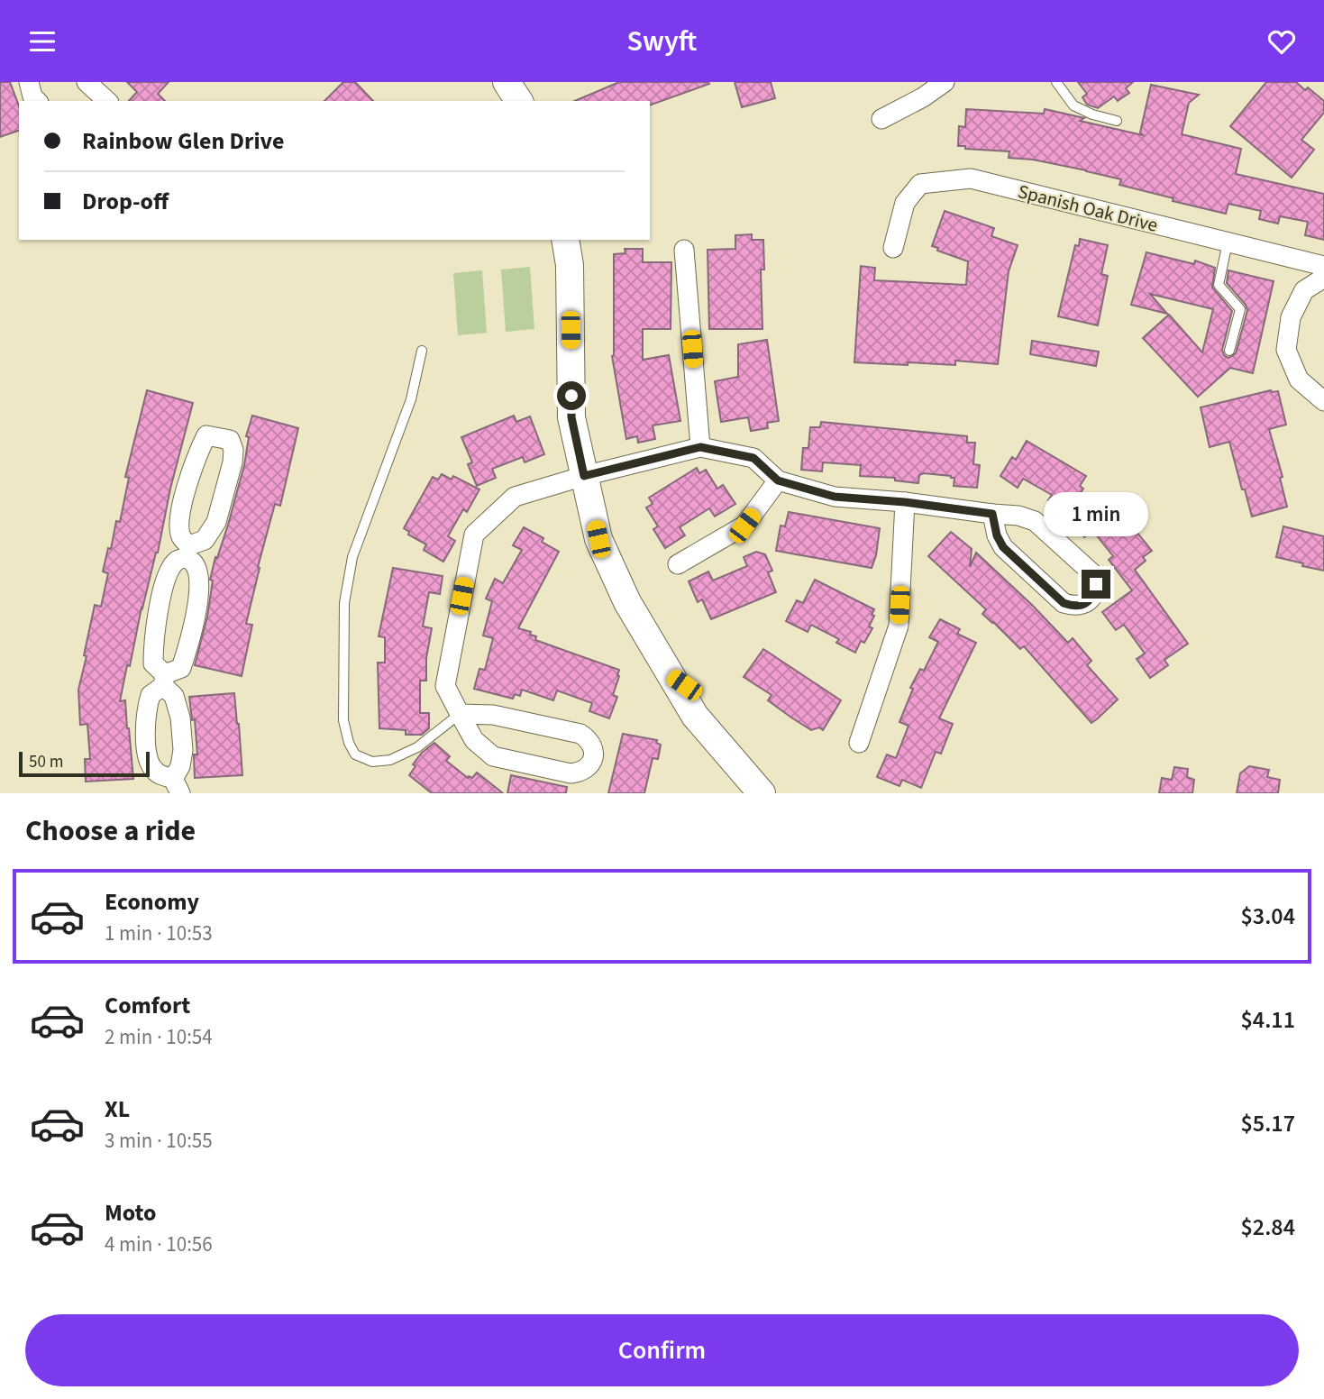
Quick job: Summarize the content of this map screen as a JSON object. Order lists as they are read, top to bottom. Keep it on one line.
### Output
{"streets":{"street":["Spanish Oak Drive"]},"scale_bar":"50 m","page":{"header":"Swyft","banner":["Rainbow Glen Drive","Drop-off"],"bubble":"1 min","scale":"50 m","heading":"Choose a ride","list":[{"name":"Economy","note":"1 min · 10:53","value":"$3.04"},{"name":"Comfort","note":"2 min · 10:54","value":"$4.11"},{"name":"XL","note":"3 min · 10:55","value":"$5.17"},{"name":"Moto","note":"4 min · 10:56","value":"$2.84"}],"buttons":"Confirm"}}
